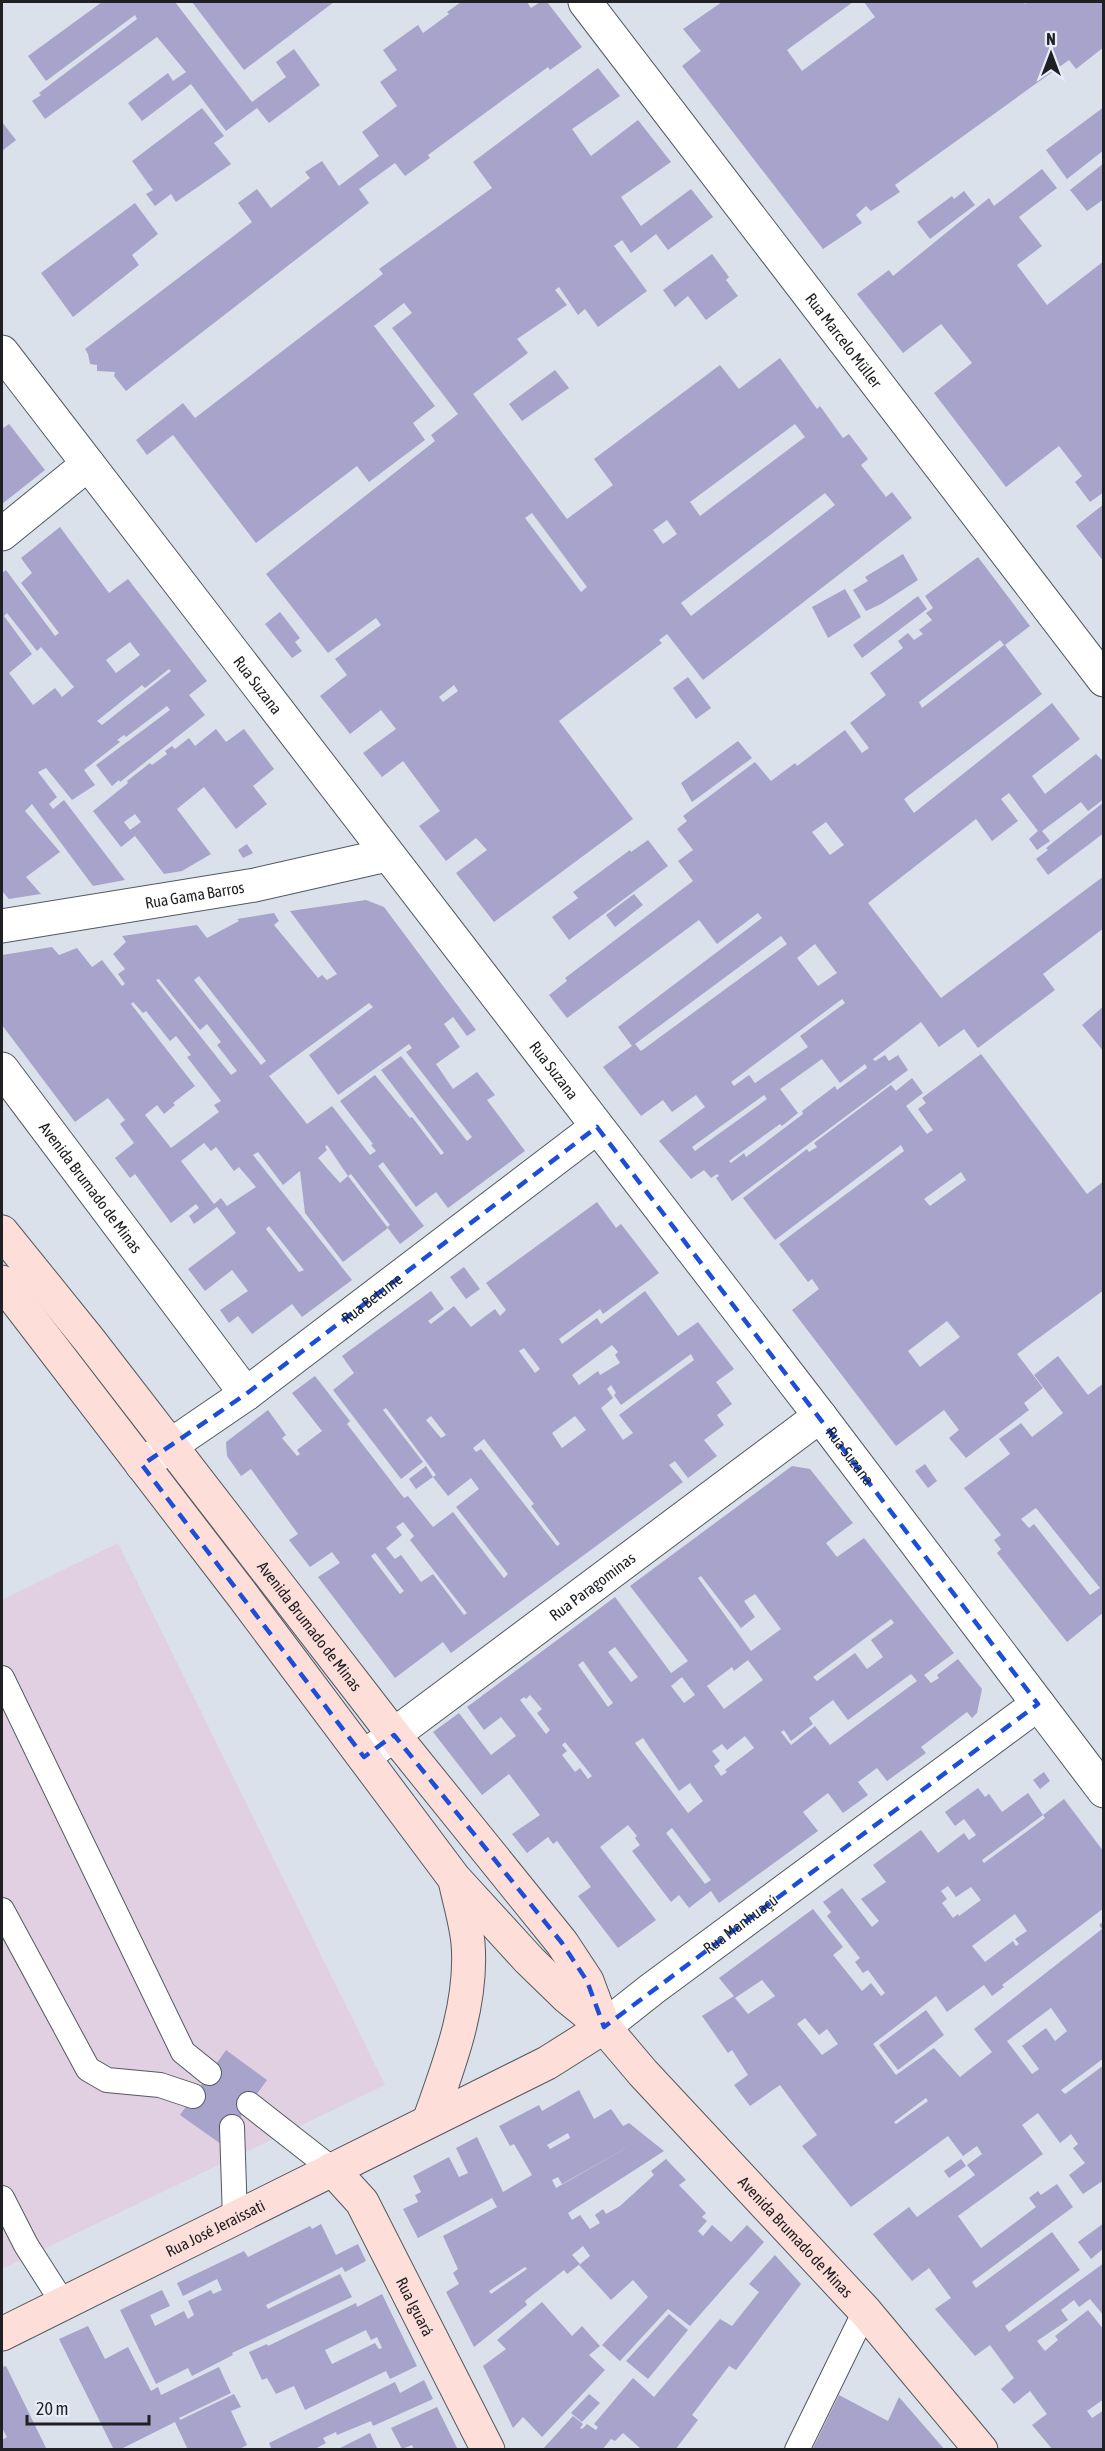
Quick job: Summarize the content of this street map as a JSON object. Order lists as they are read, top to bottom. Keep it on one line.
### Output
{"streets":{"main road":["Avenida Brumado de Minas","Rua Manhuaçú","Rua José Jeraissati","Rua Iguará"],"street":["Rua Marcelo Müller","Rua Suzana","Rua Gama Barros","Rua Betume","Rua Paragominas"]},"crossings":[["Rua Suzana","Rua Gama Barros"],["Rua Suzana","Rua Betume"],["Rua Suzana","Rua Paragominas"],["Rua Suzana","Rua Manhuaçú"],["Avenida Brumado de Minas","Rua Betume"],["Avenida Brumado de Minas","Rua Paragominas"],["Avenida Brumado de Minas","Rua Manhuaçú"],["Rua Manhuaçú","Rua José Jeraissati"],["Rua José Jeraissati","Rua Iguará"]],"scale_bar":"20 m","north":"top"}
